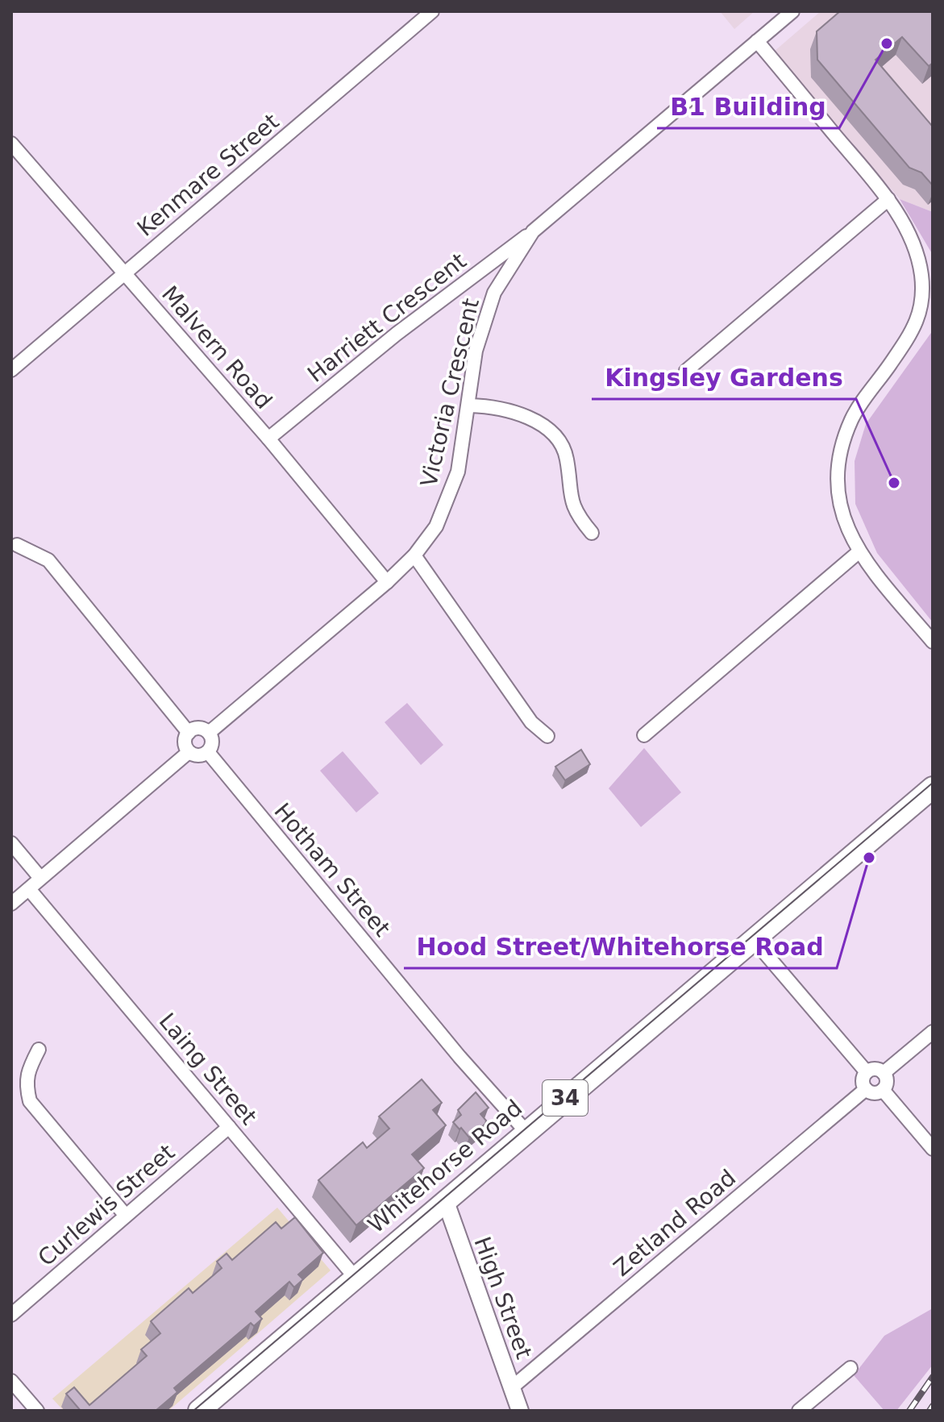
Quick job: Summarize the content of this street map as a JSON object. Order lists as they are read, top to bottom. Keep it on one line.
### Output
{"streets":{"main road":["34","Whitehorse Road"],"street":["Kenmare Street","Harriett Crescent","Malvern Road","Victoria Crescent","Hotham Street","Laing Street","Curlewis Street","Zetland Road","High Street"]},"crossings":[["Kenmare Street","Malvern Road"],["Harriett Crescent","Malvern Road"],["Harriett Crescent","Victoria Crescent"],["Malvern Road","Victoria Crescent"],["Victoria Crescent","Hotham Street"],["Hotham Street","Whitehorse Road"],["Laing Street","Whitehorse Road"],["Laing Street","Curlewis Street"],["Whitehorse Road","High Street"],["Zetland Road","High Street"]],"places":["B1 Building","Kingsley Gardens","Hood Street/Whitehorse Road"]}
